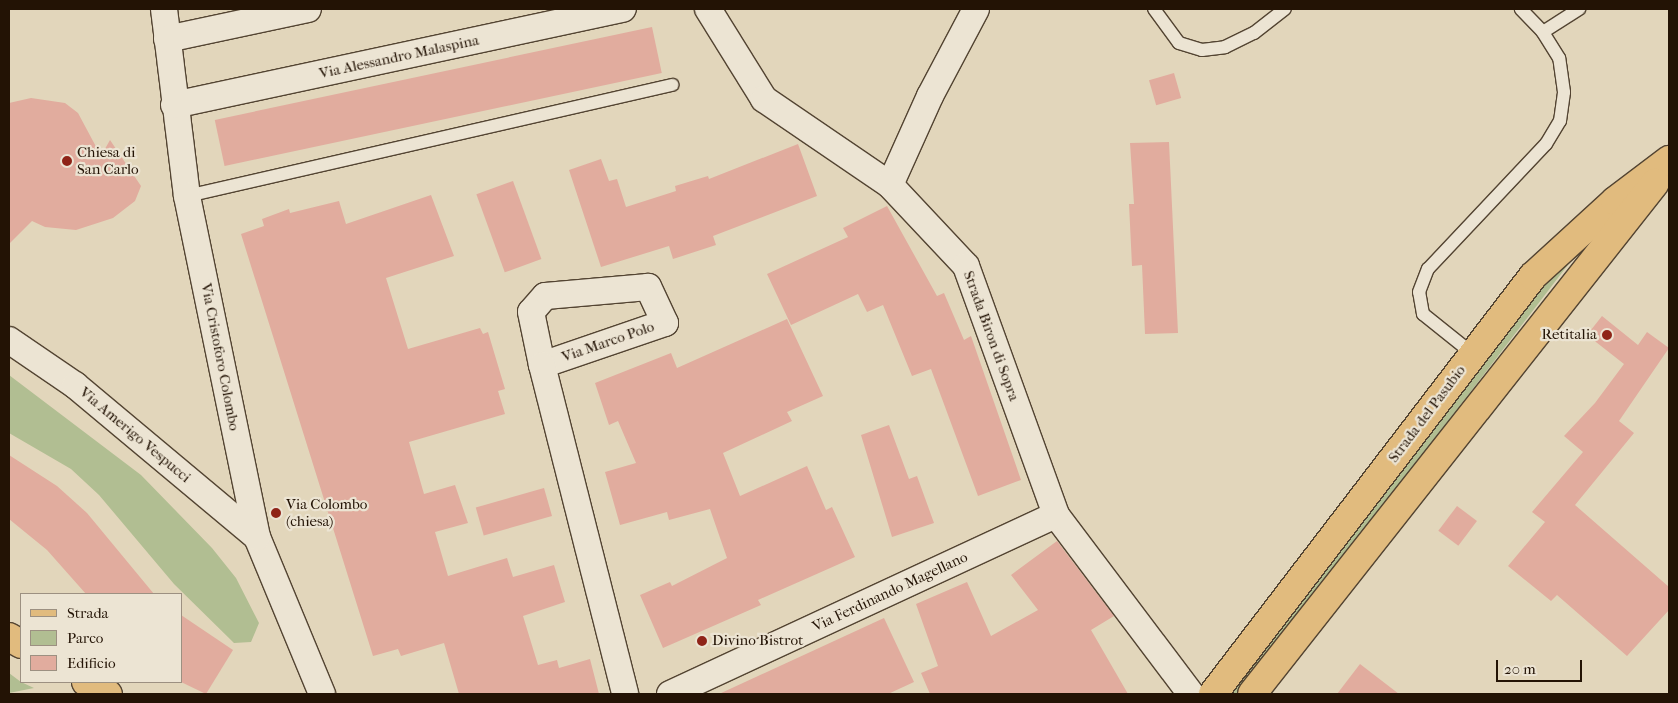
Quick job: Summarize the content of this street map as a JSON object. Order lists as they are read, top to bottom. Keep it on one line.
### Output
{"streets":{"main road":["Strada del Pasubio"],"street":["Via Alessandro Malaspina","Strada Biron di Sopra","Via Marco Polo","Via Cristoforo Colombo","Via Amerigo Vespucci","Via Ferdinando Magellano"]},"crossings":[["Via Alessandro Malaspina","Via Cristoforo Colombo"],["Strada Biron di Sopra","Via Ferdinando Magellano"],["Via Cristoforo Colombo","Via Amerigo Vespucci"]],"places":["Chiesa di San Carlo","Retitalia","Via Colombo (chiesa)","Divino Bistrot"],"legend":["Strada","Parco","Edificio"],"scale_bar":"20 m"}
